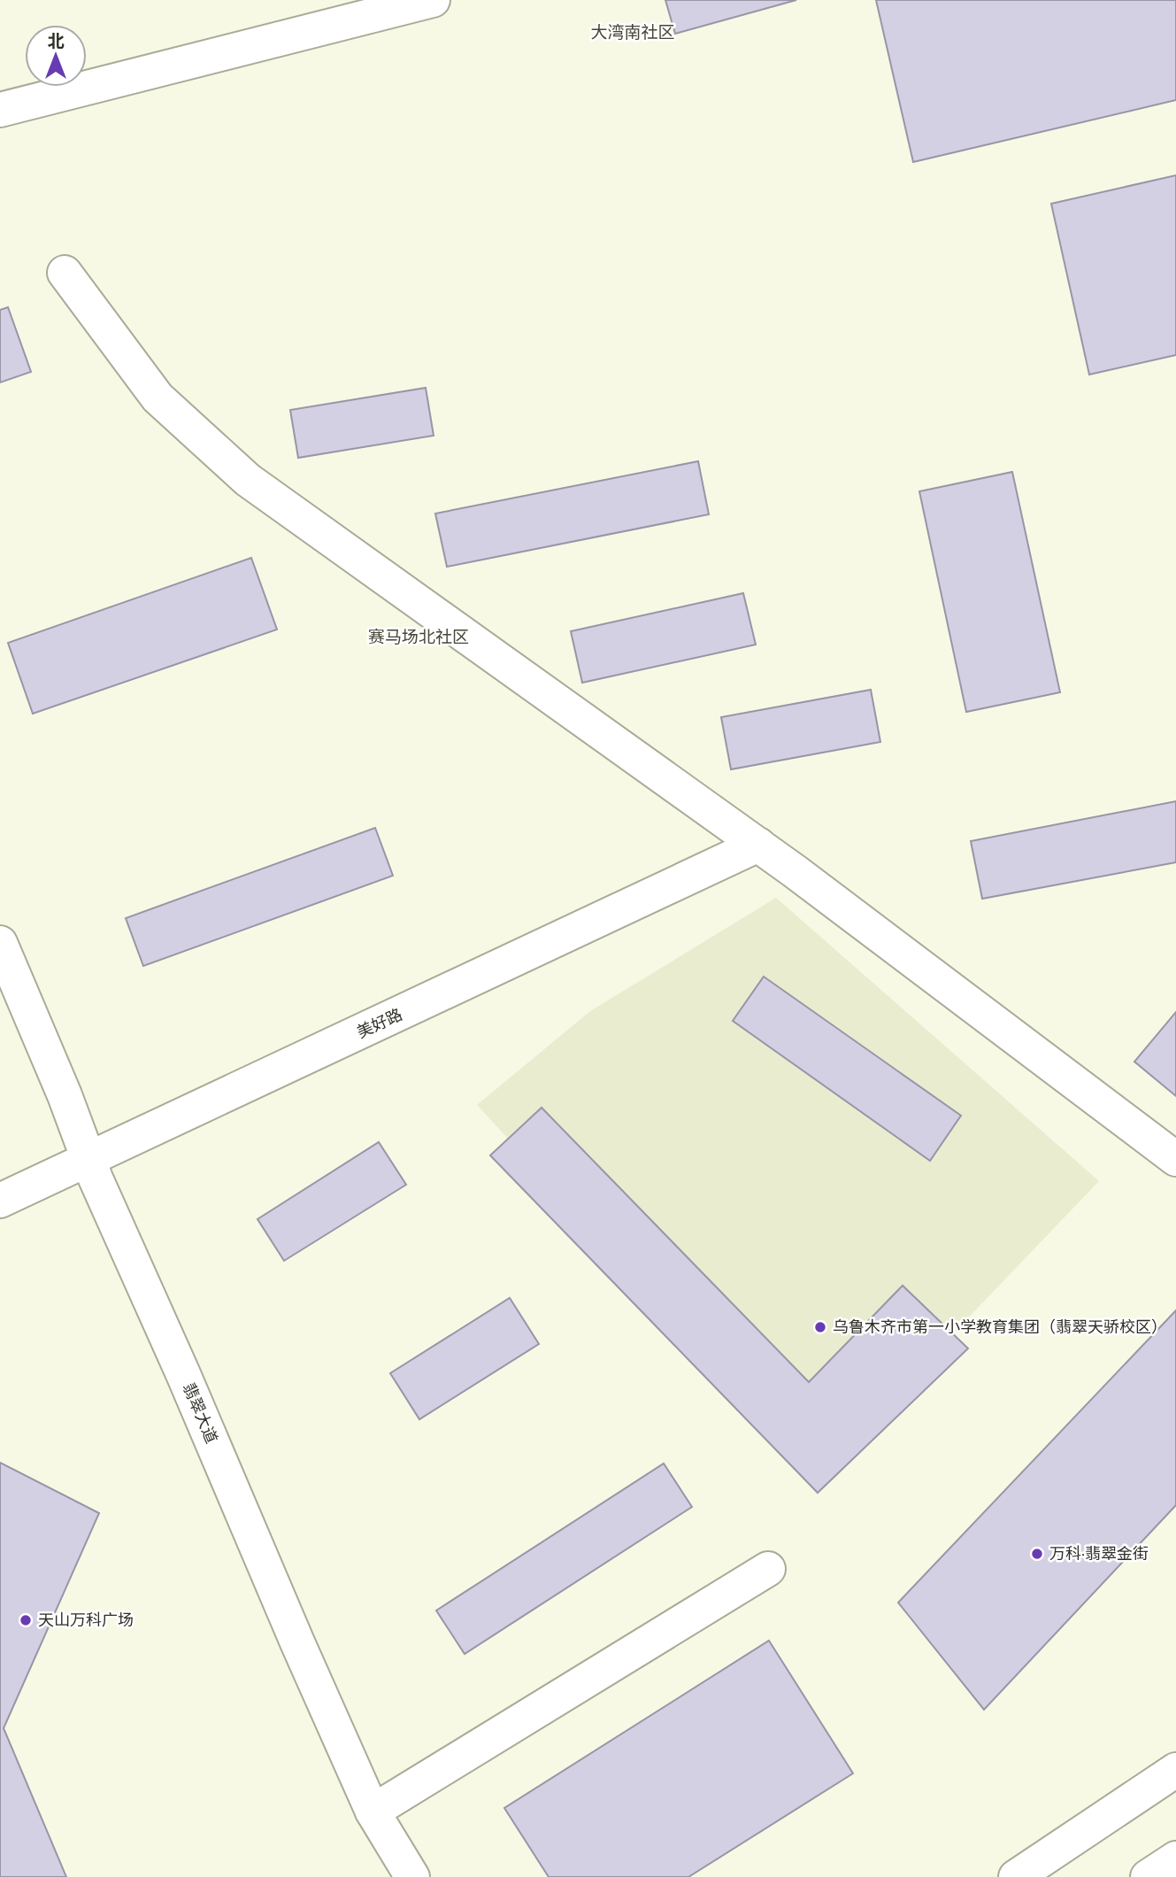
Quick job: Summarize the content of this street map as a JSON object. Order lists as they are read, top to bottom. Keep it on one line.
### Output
{"streets":{"street":["美好路","翡翠大道"]},"crossings":[["美好路","翡翠大道"]],"districts":["大湾南社区","赛马场北社区"],"places":["乌鲁木齐市第一小学教育集团（翡翠天骄校区）","万科·翡翠金街","天山万科广场"],"north":"top"}
